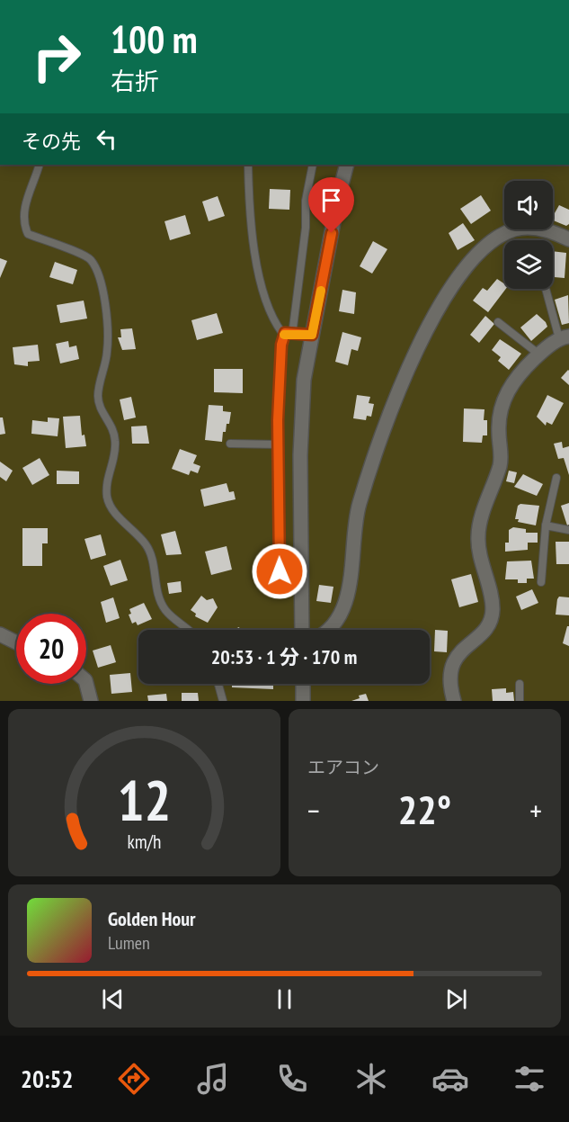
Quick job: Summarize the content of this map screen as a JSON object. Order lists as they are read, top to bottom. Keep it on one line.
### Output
{"page":{"turn":["100 m","右折"],"then":"その先","limit":"20","trip":"20:53 · 1 分 · 170 m","tile":"エアコン","heat":["−","22°","+"],"song":["Golden Hour","Lumen"],"tabs":"20:52","gauge":["12","km/h"]}}
